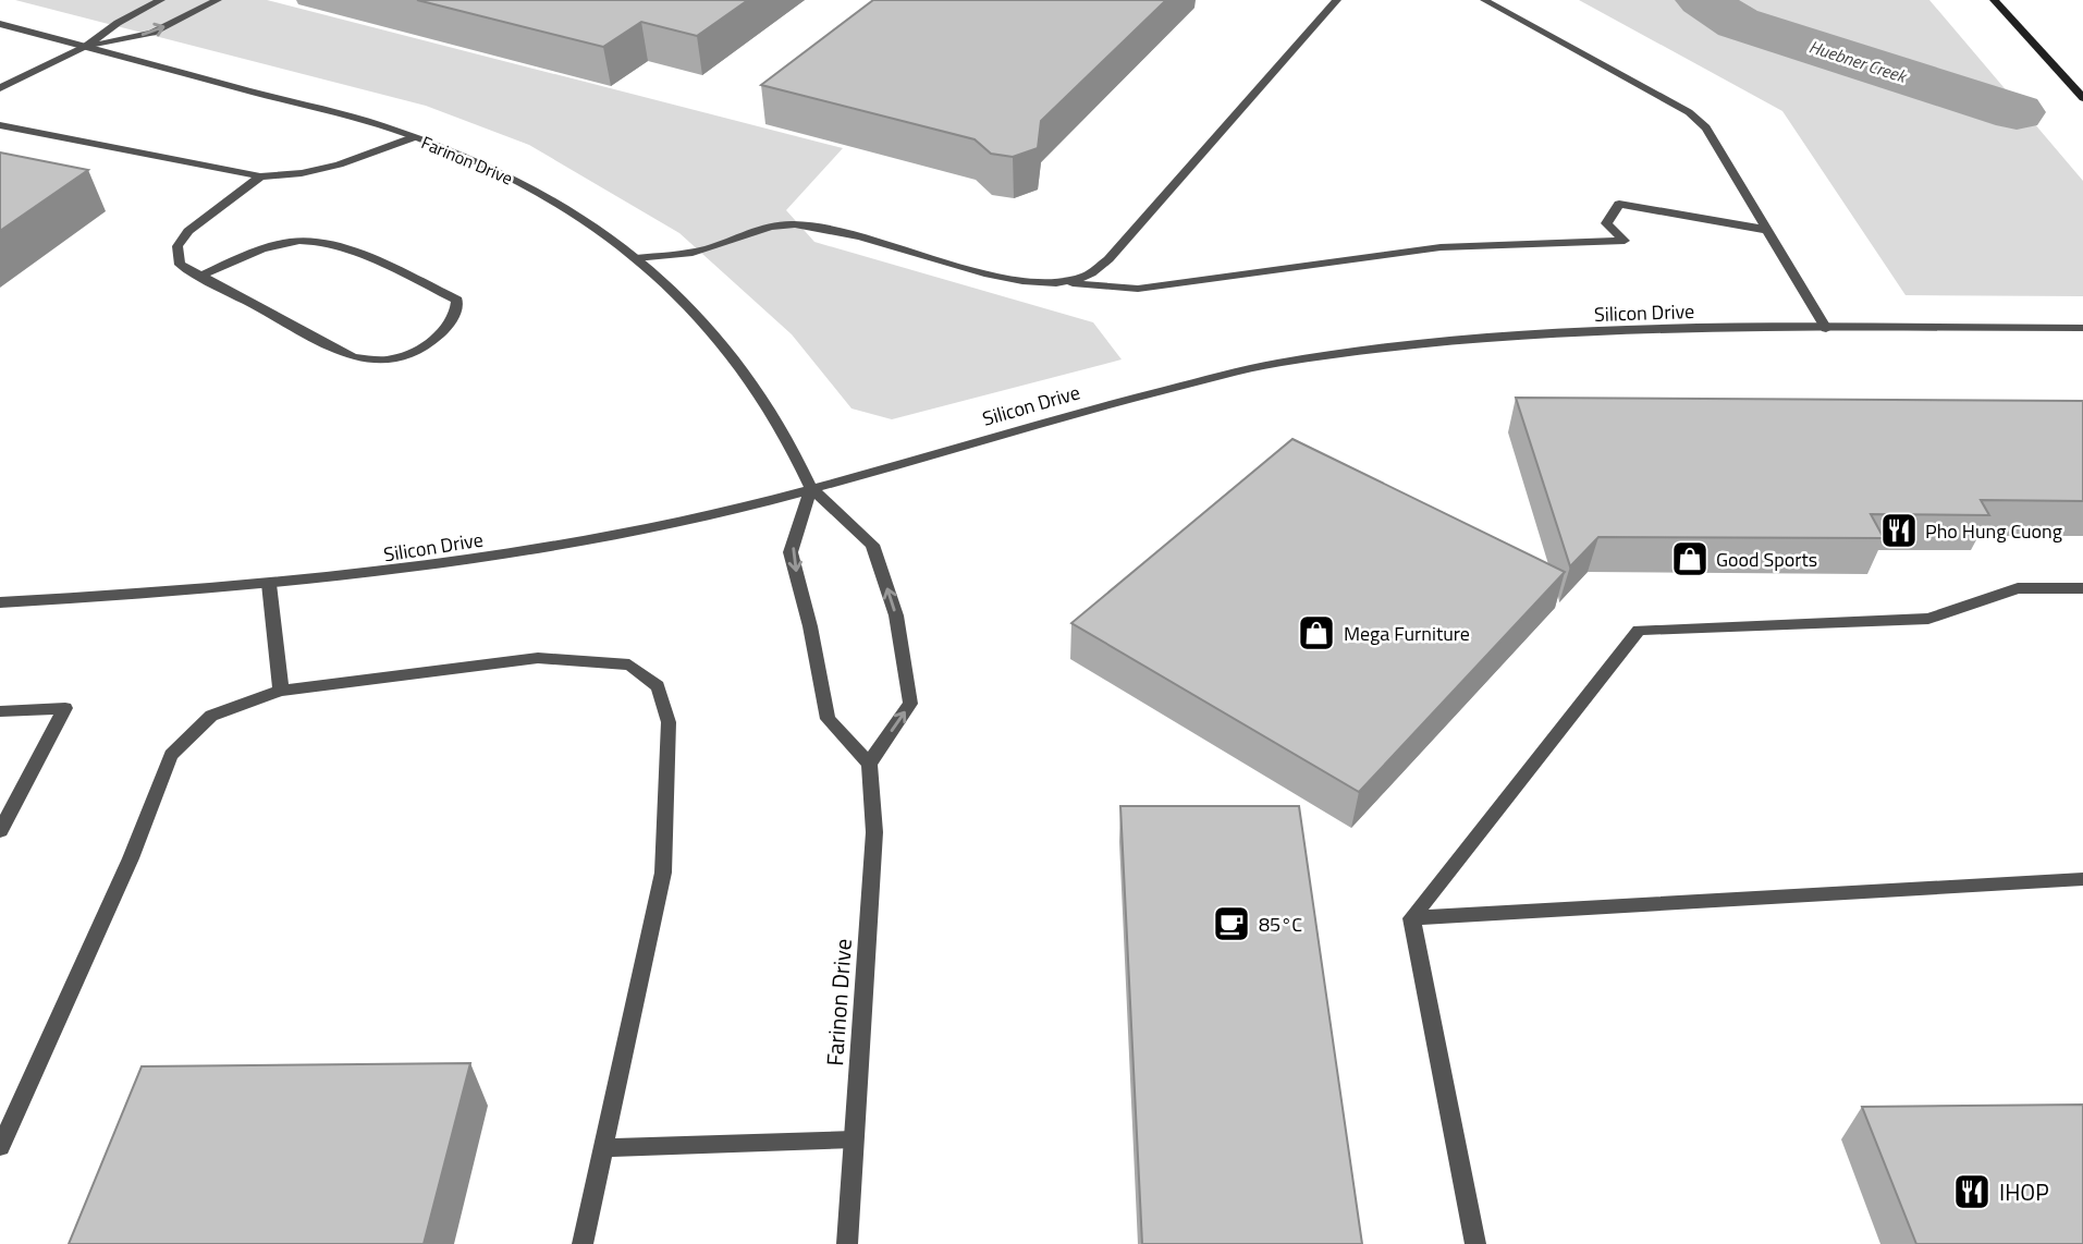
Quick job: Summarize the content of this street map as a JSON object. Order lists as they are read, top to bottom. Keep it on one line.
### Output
{"streets":{"street":["Farinon Drive","Silicon Drive"]},"crossings":[["Farinon Drive","Silicon Drive"]],"water":["Huebner Creek"],"places":{"restaurant":["Pho Hung Cuong","IHOP"],"shop":["Good Sports","Mega Furniture"],"cafe":["85°C"]}}
